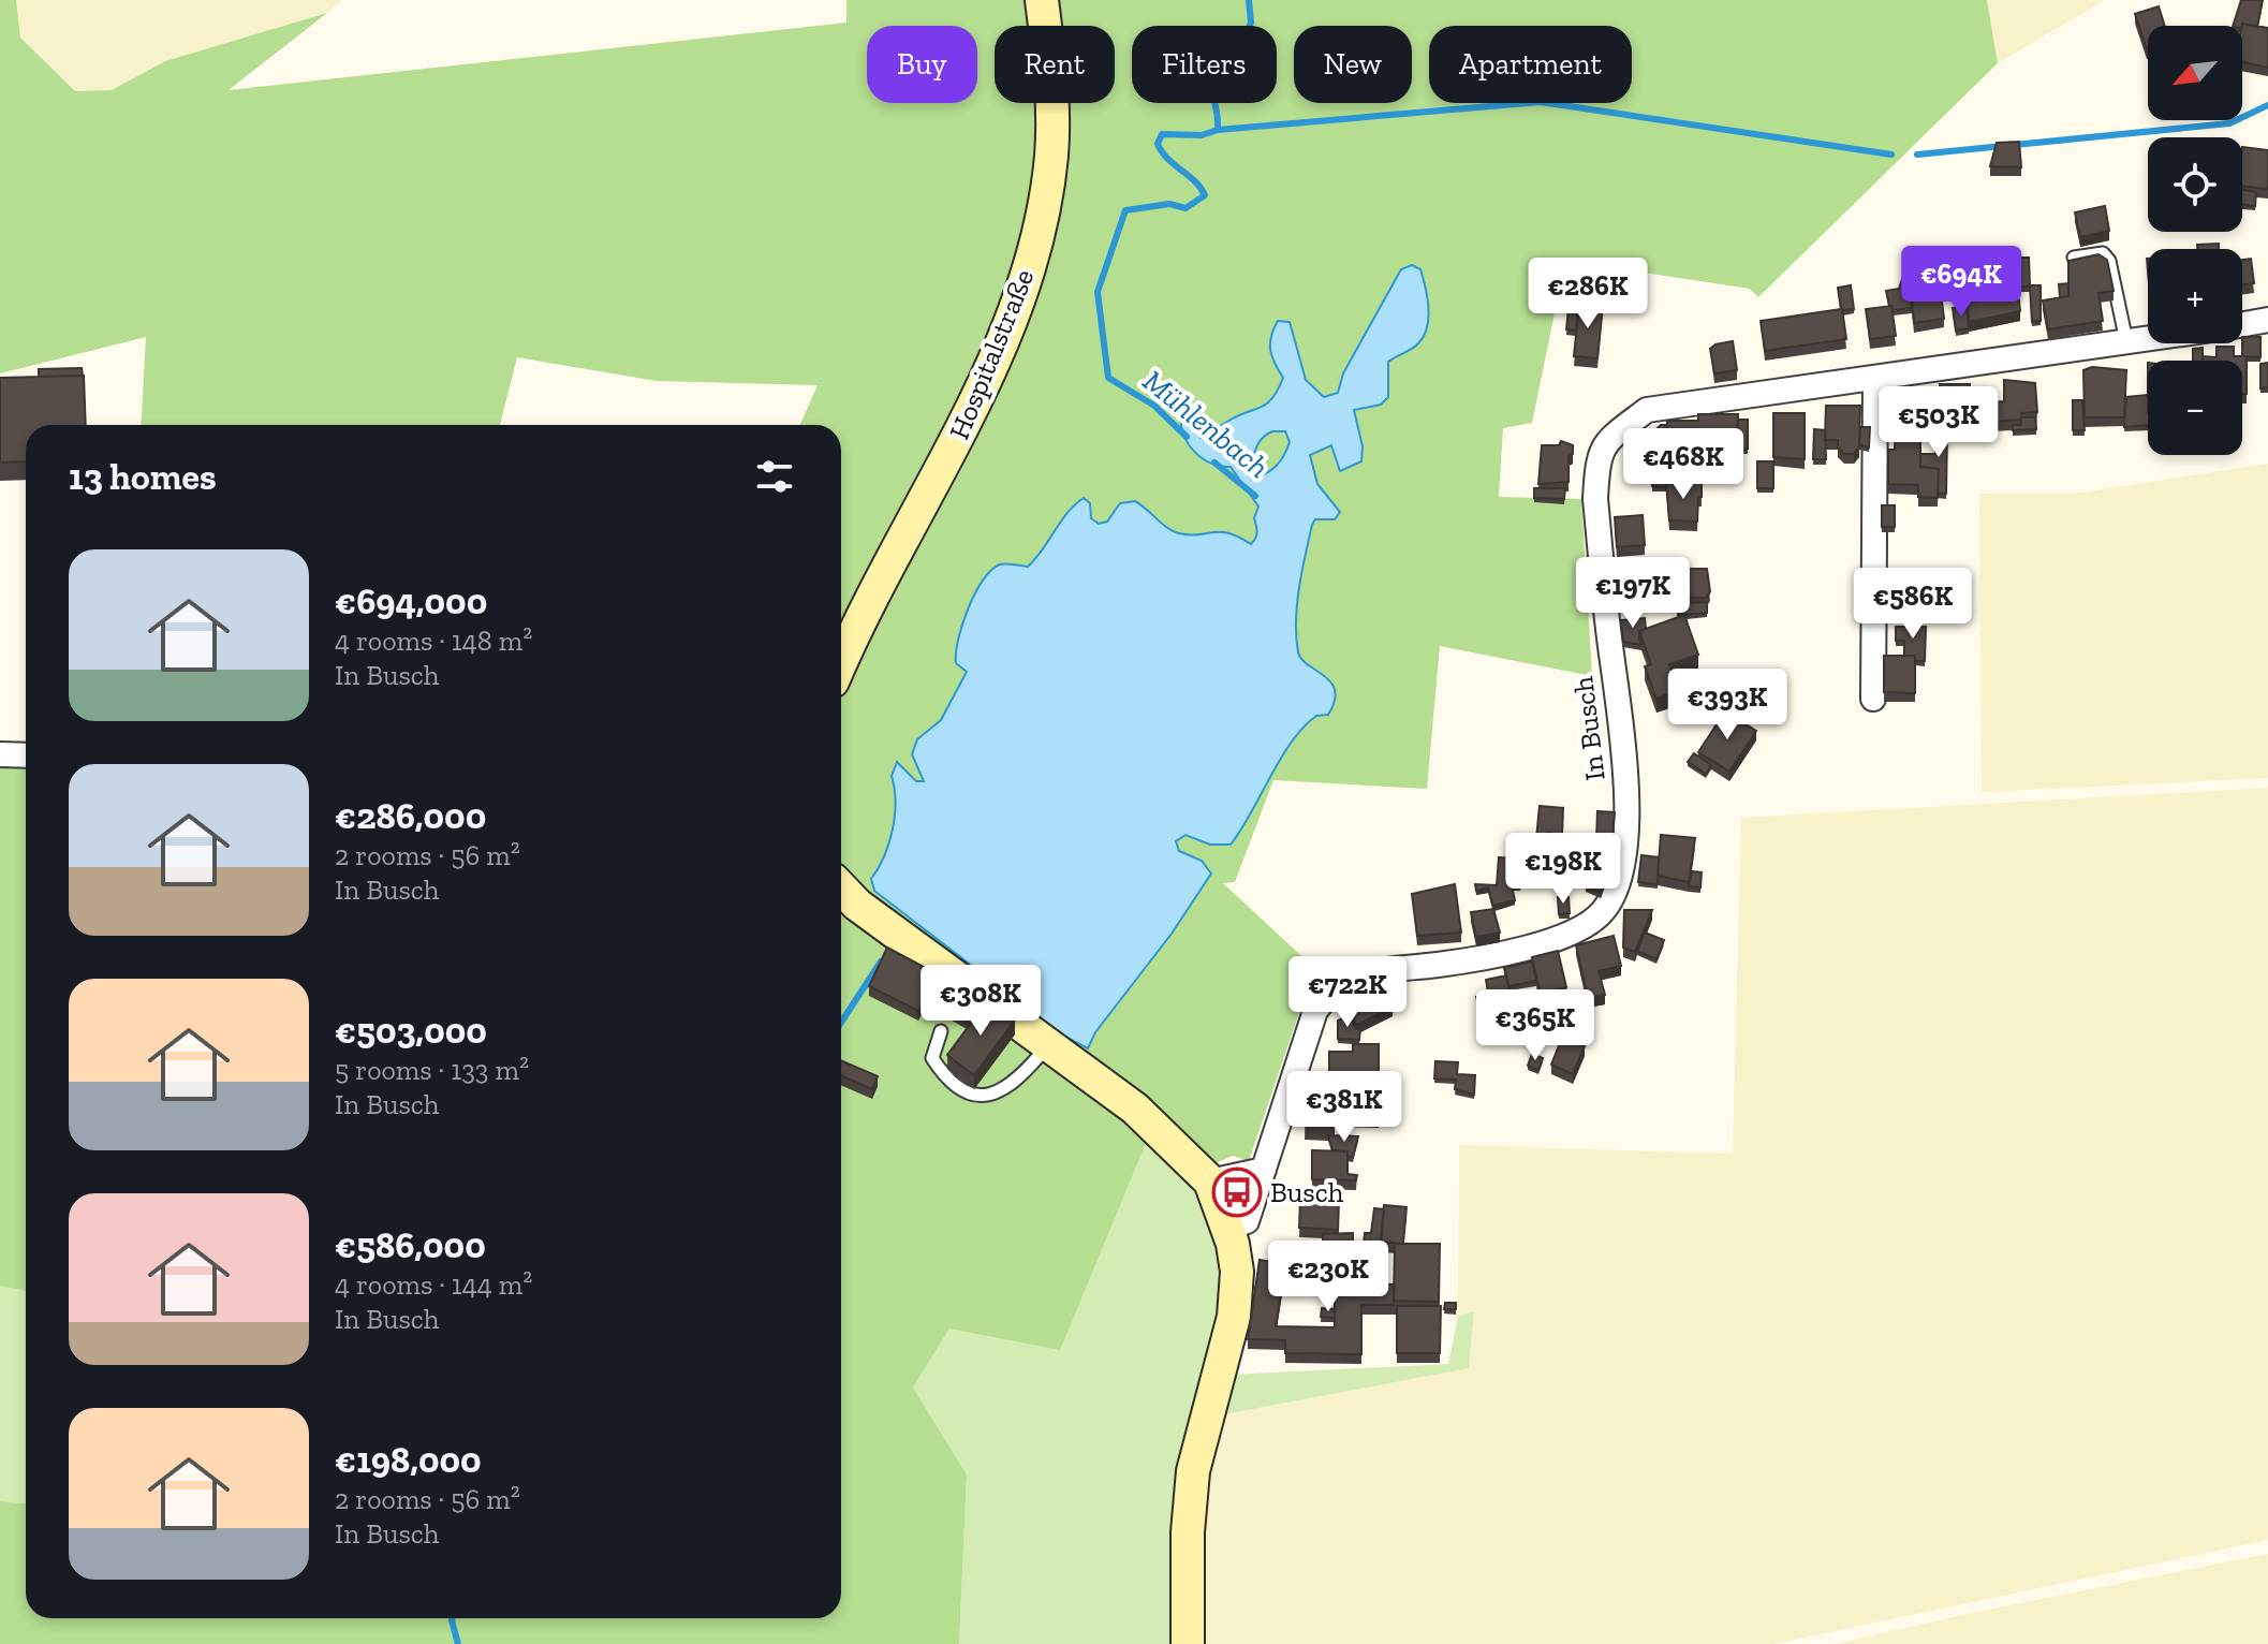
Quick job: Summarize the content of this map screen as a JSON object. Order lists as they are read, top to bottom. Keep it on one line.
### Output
{"streets":{"street":["Hospitalstraße","In Busch"]},"water":["Mühlenbach"],"places":{"bus stop":["Busch"]},"north":"bottom left","page":{"map_buttons":["+","−"],"chip":["Buy","Rent","Filters","New","Apartment"],"price":["€694K","€286K","€503K","€468K","€197K","€586K","€393K","€198K","€722K","€308K","€365K","€381K","€230K"],"heading":"13 homes","list":[{"name":"€694,000","note":"4 rooms · 148 m² · In Busch"},{"name":"€286,000","note":"2 rooms · 56 m² · In Busch"},{"name":"€503,000","note":"5 rooms · 133 m² · In Busch"},{"name":"€586,000","note":"4 rooms · 144 m² · In Busch"},{"name":"€198,000","note":"2 rooms · 56 m² · In Busch"}]}}
